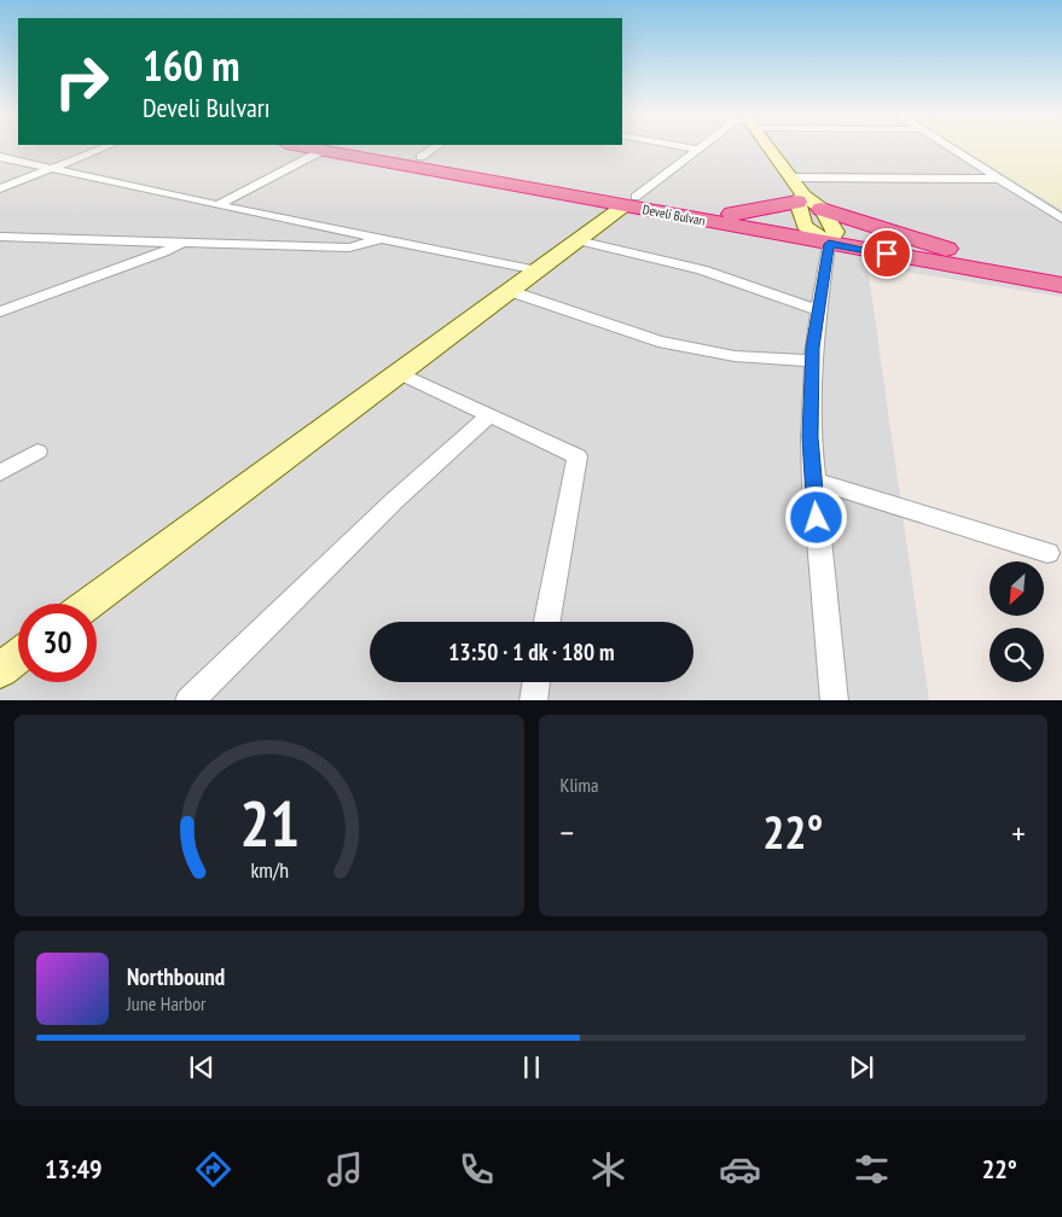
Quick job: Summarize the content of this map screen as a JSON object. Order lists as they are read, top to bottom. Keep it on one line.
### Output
{"streets":{"highway":["Develi Bulvarı"]},"north":"bottom left","page":{"turn":["160 m","Develi Bulvarı"],"limit":"30","trip":"13:50 · 1 dk · 180 m","tile":"Klima","heat":["−","22°","+"],"song":["Northbound","June Harbor"],"tabs":["13:49","22°"],"gauge":["21","km/h"]}}
